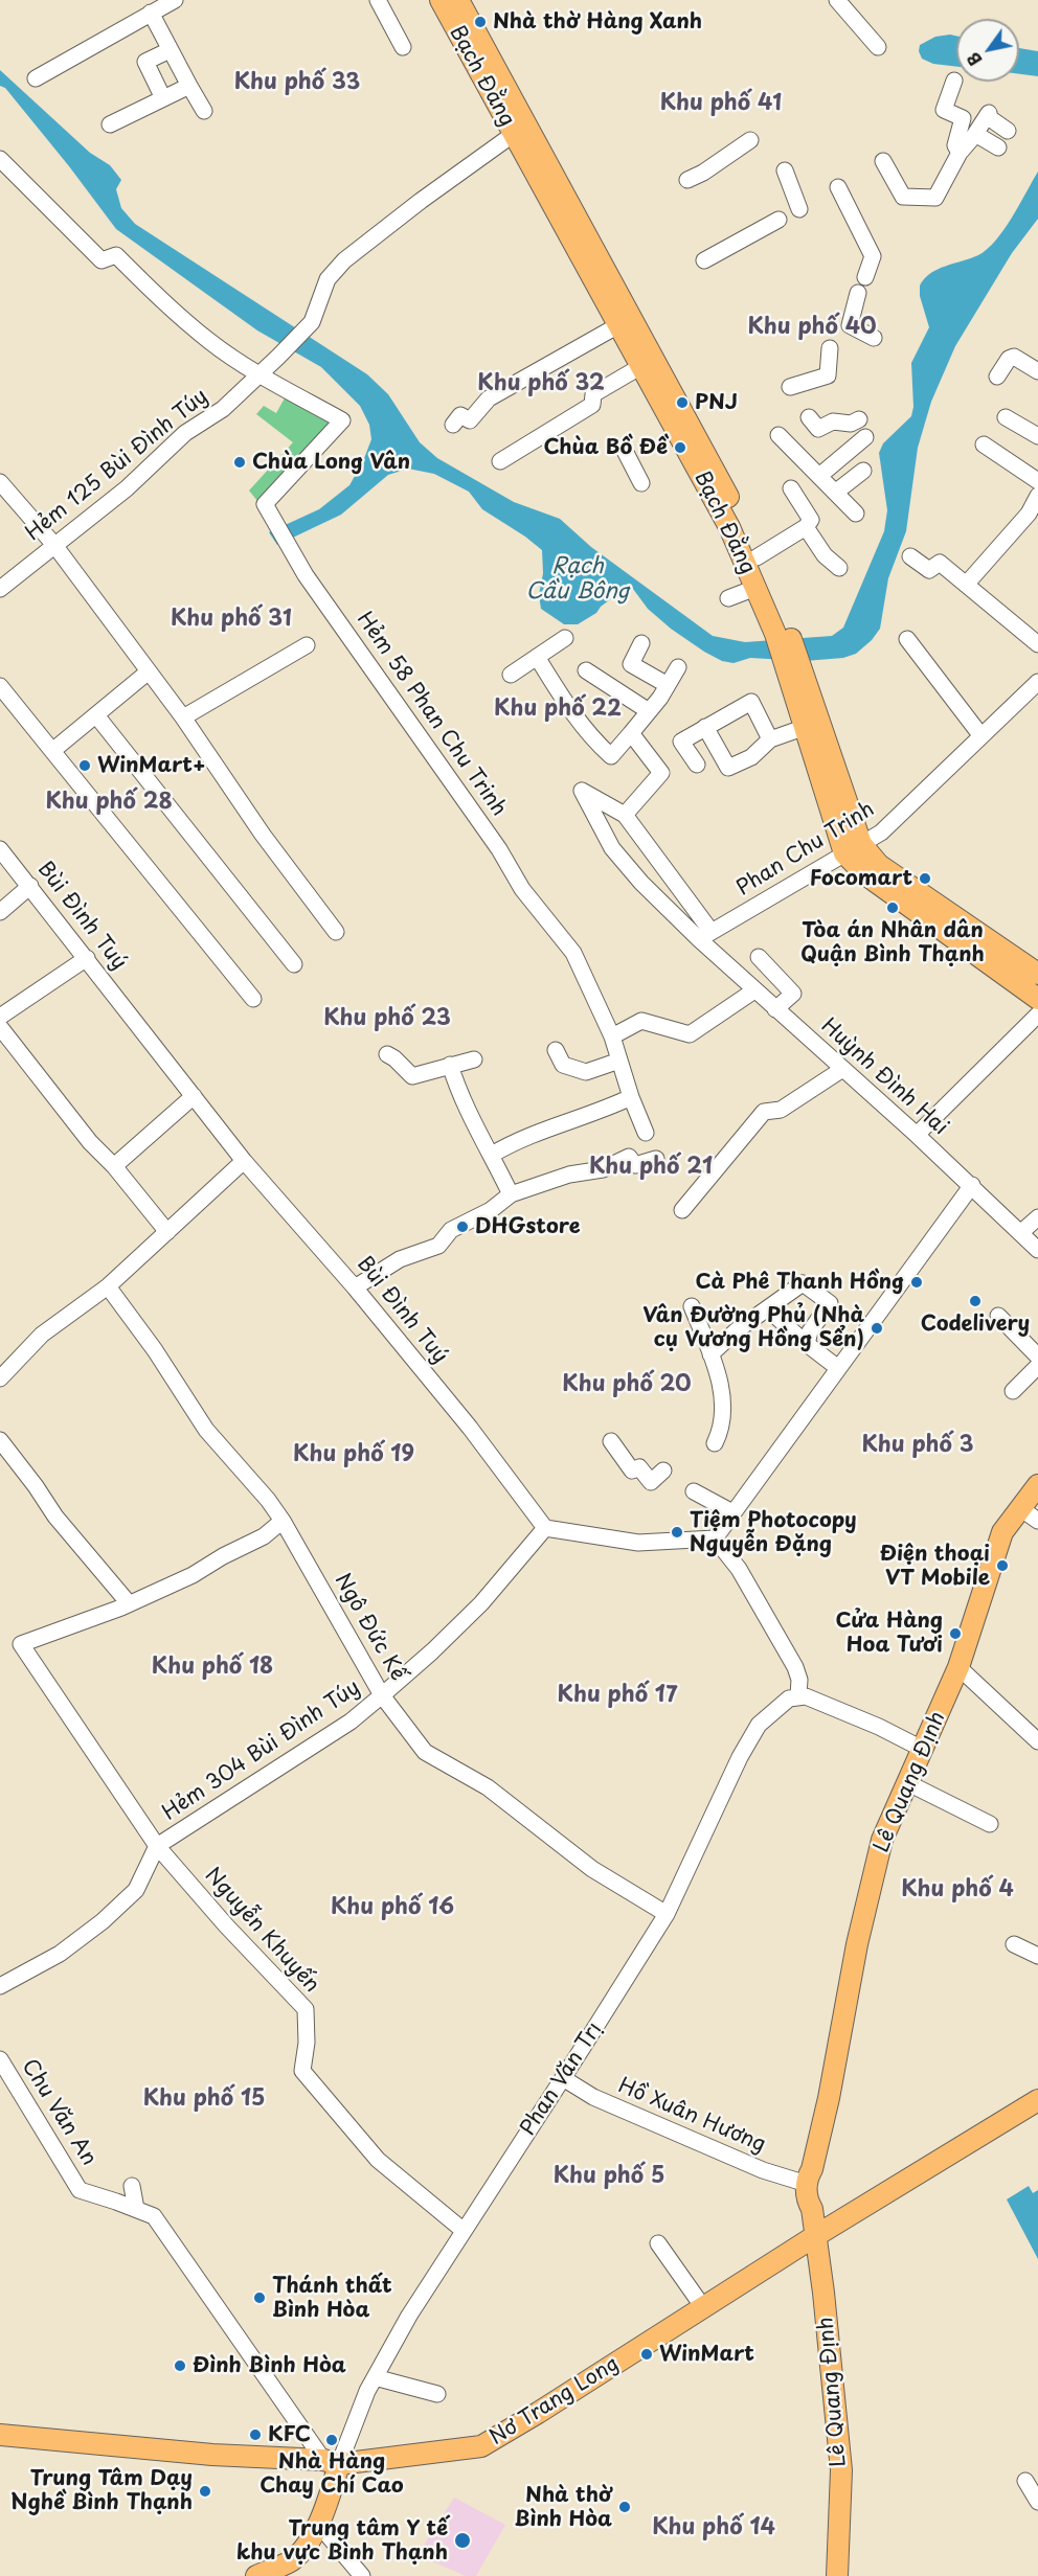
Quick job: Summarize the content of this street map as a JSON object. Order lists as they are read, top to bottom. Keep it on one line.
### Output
{"streets":{"main road":["Bạch Đằng","Lê Quang Định","Phan Văn Trị","Nơ Trang Long"],"street":["Hẻm 125 Bùi Đình Túy","Hẻm 58 Phan Chu Trinh","Phan Chu Trinh","Bùi Đình Tuý","Huỳnh Đình Hai","Ngô Đức Kế","Hẻm 304 Bùi Đình Túy","Nguyễn Khuyến","Chu Văn An","Hồ Xuân Hương"]},"crossings":[["Bạch Đằng","Hẻm 125 Bùi Đình Túy"],["Bạch Đằng","Phan Chu Trinh"],["Hẻm 125 Bùi Đình Túy","Hẻm 58 Phan Chu Trinh"],["Phan Chu Trinh","Huỳnh Đình Hai"],["Bùi Đình Tuý","Hẻm 304 Bùi Đình Túy"],["Ngô Đức Kế","Hẻm 304 Bùi Đình Túy"],["Ngô Đức Kế","Phan Văn Trị"],["Hẻm 304 Bùi Đình Túy","Nguyễn Khuyến"],["Lê Quang Định","Hồ Xuân Hương"],["Lê Quang Định","Nơ Trang Long"],["Nguyễn Khuyến","Phan Văn Trị"],["Phan Văn Trị","Chu Văn An"],["Phan Văn Trị","Hồ Xuân Hương"],["Phan Văn Trị","Nơ Trang Long"],["Chu Văn An","Nơ Trang Long"]],"districts":["Khu phố 33","Khu phố 41","Khu phố 40","Khu phố 32","Khu phố 31","Khu phố 22","Khu phố 28","Khu phố 23","Khu phố 21","Khu phố 20","Khu phố 3","Khu phố 19","Khu phố 18","Khu phố 17","Khu phố 4","Khu phố 16","Khu phố 15","Khu phố 5","Khu phố 14"],"water":["Rạch Cầu Bông"],"places":["Nhà thờ Hàng Xanh","PNJ","Chùa Bồ Đề","Chùa Long Vân","WinMart+","Focomart","Tòa án Nhân dân Quận Bình Thạnh","DHGstore","Cà Phê Thanh Hồng","Codelivery","Vân Đường Phủ (Nhà cụ Vương Hồng Sển)","Tiệm Photocopy Nguyễn Đặng","Điện thoại VT Mobile","Cửa Hàng Hoa Tươi","Thánh thất Bình Hòa","WinMart","Đình Bình Hòa","KFC","Nhà Hàng Chay Chí Cao","Trung Tâm Dạy Nghề Bình Thạnh","Nhà thờ Bình Hòa","Trung tâm Y tế khu vực Bình Thạnh"],"north":"bottom left"}
